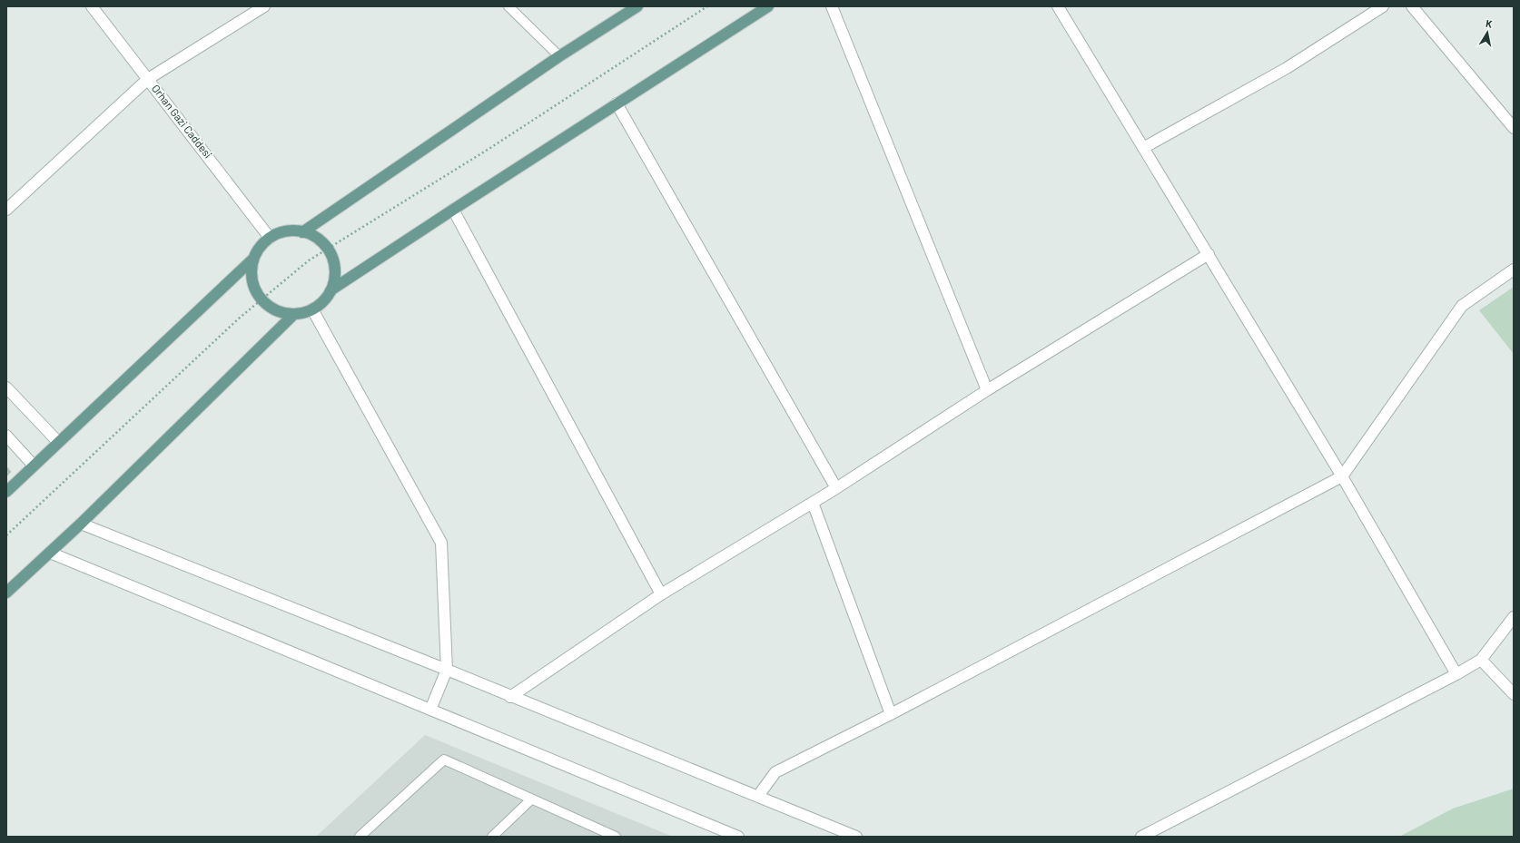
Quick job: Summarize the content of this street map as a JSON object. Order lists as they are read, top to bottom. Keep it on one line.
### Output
{"streets":{"street":["Orhan Gazi Caddesi"]},"north":"top"}
